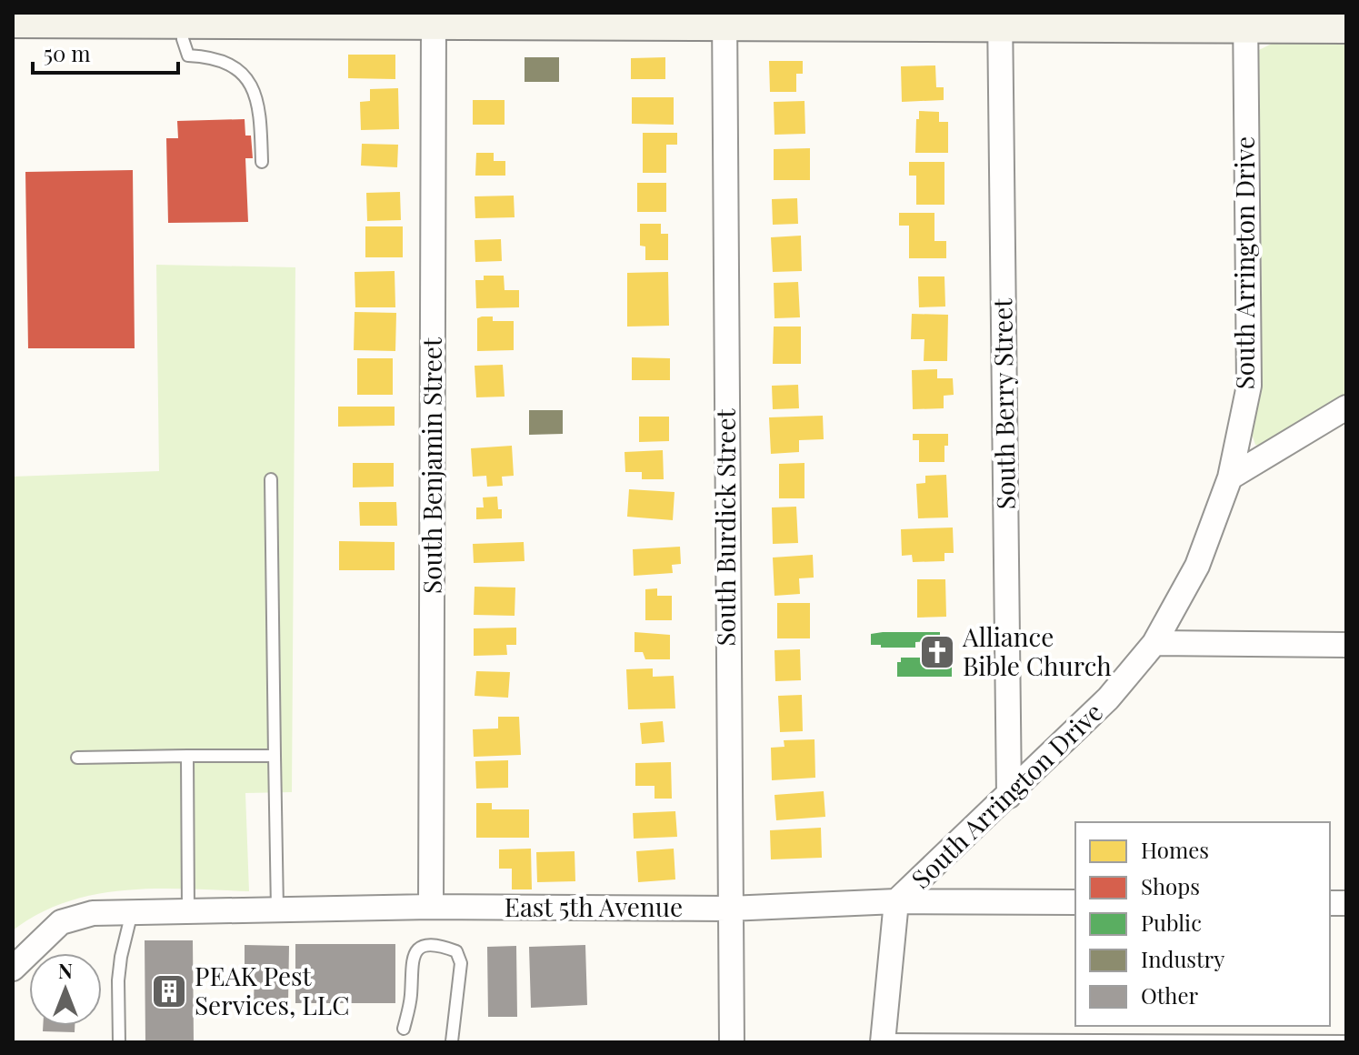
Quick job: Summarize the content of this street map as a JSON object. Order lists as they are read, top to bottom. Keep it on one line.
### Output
{"streets":{"street":["South Arrington Drive","South Berry Street","South Benjamin Street","South Burdick Street","East 5th Avenue"]},"crossings":[["South Arrington Drive","South Berry Street"],["South Arrington Drive","East 5th Avenue"],["South Benjamin Street","East 5th Avenue"],["South Burdick Street","East 5th Avenue"]],"places":{"church":["Alliance Bible Church"],"building":["PEAK Pest Services, LLC"]},"legend":["Homes","Shops","Public","Industry","Other"],"scale_bar":"50 m","north":"top"}
